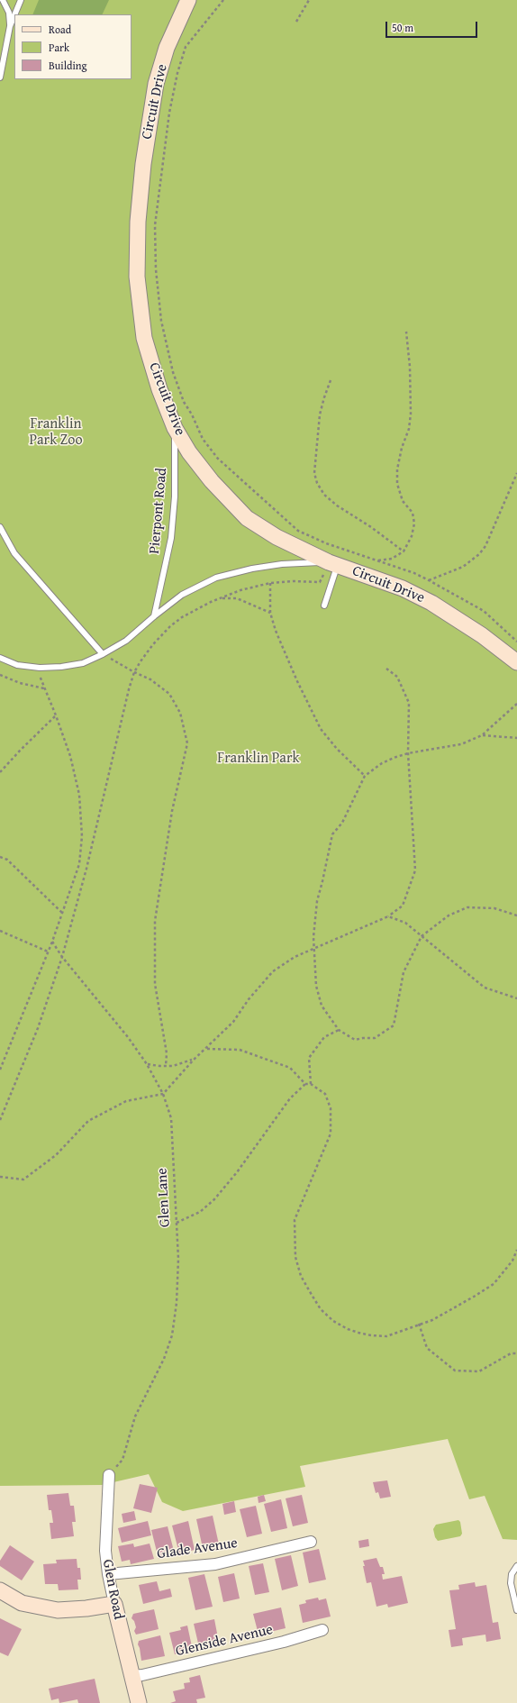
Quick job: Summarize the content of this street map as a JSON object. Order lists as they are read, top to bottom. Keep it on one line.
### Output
{"streets":{"main road":["Circuit Drive","Glen Road"],"street":["Glade Avenue","Glenside Avenue"],"lane":["Pierpont Road"],"path":["Glen Lane"]},"crossings":[["Circuit Drive","Pierpont Road"],["Glen Lane","Glen Road"],["Glade Avenue","Glen Road"],["Glen Road","Glenside Avenue"]],"parks":["Franklin Park Zoo","Franklin Park"],"legend":["Road","Park","Building"],"scale_bar":"50 m"}
